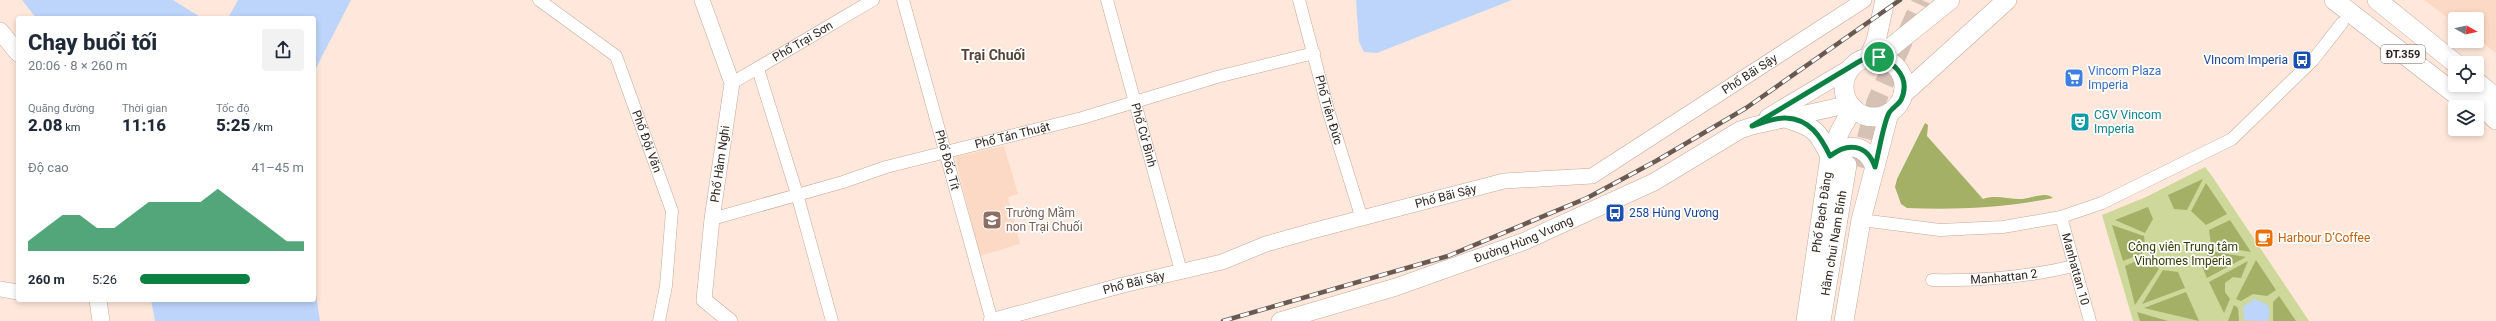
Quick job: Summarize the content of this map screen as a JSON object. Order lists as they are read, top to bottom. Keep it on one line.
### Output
{"streets":{"main road":["ĐT.359","Phố Bạch Đằng","Đường Hùng Vương","Hầm chui Nam Bính"],"street":["Phố Trại Sơn","Phố Bãi Sậy","Phố Tiên Đức","Phố Tán Thuật","Phố Cử Bình","Phố Đội Văn","Phố Đốc Tít","Phố Hàm Nghi","Manhattan 10","Manhattan 2"]},"crossings":[["Phố Trại Sơn","Phố Hàm Nghi"],["Phố Bãi Sậy","Phố Tiên Đức"],["Phố Bãi Sậy","Phố Cử Bình"],["Phố Bãi Sậy","Phố Đốc Tít"],["Phố Tiên Đức","Phố Tán Thuật"],["Phố Tán Thuật","Phố Cử Bình"],["Phố Tán Thuật","Phố Đốc Tít"],["Phố Tán Thuật","Phố Hàm Nghi"],["Phố Bạch Đằng","Đường Hùng Vương"],["Manhattan 10","Manhattan 2"]],"districts":["Trại Chuối"],"parks":["Công viên Trung tâm Vinhomes Imperia"],"places":{"bus stop":["VIncom Imperia","258 Hùng Vương"],"supermarket":["Vincom Plaza Imperia"],"theatre":["CGV Vincom Imperia"],"school or university":["Trường Mầm non Trại Chuối"],"cafe":["Harbour D‘Coffee"]},"north":"right","page":{"heading":["Chạy buổi tối","20:06 · 8 × 260 m"],"stats":[["Quãng đường","2.08 km"],["Thời gian","11:16"],["Tốc độ","5:25 /km"]],"chart":["Độ cao","41–45 m"],"list":[{"name":"260 m","note":"5:26"}]}}
